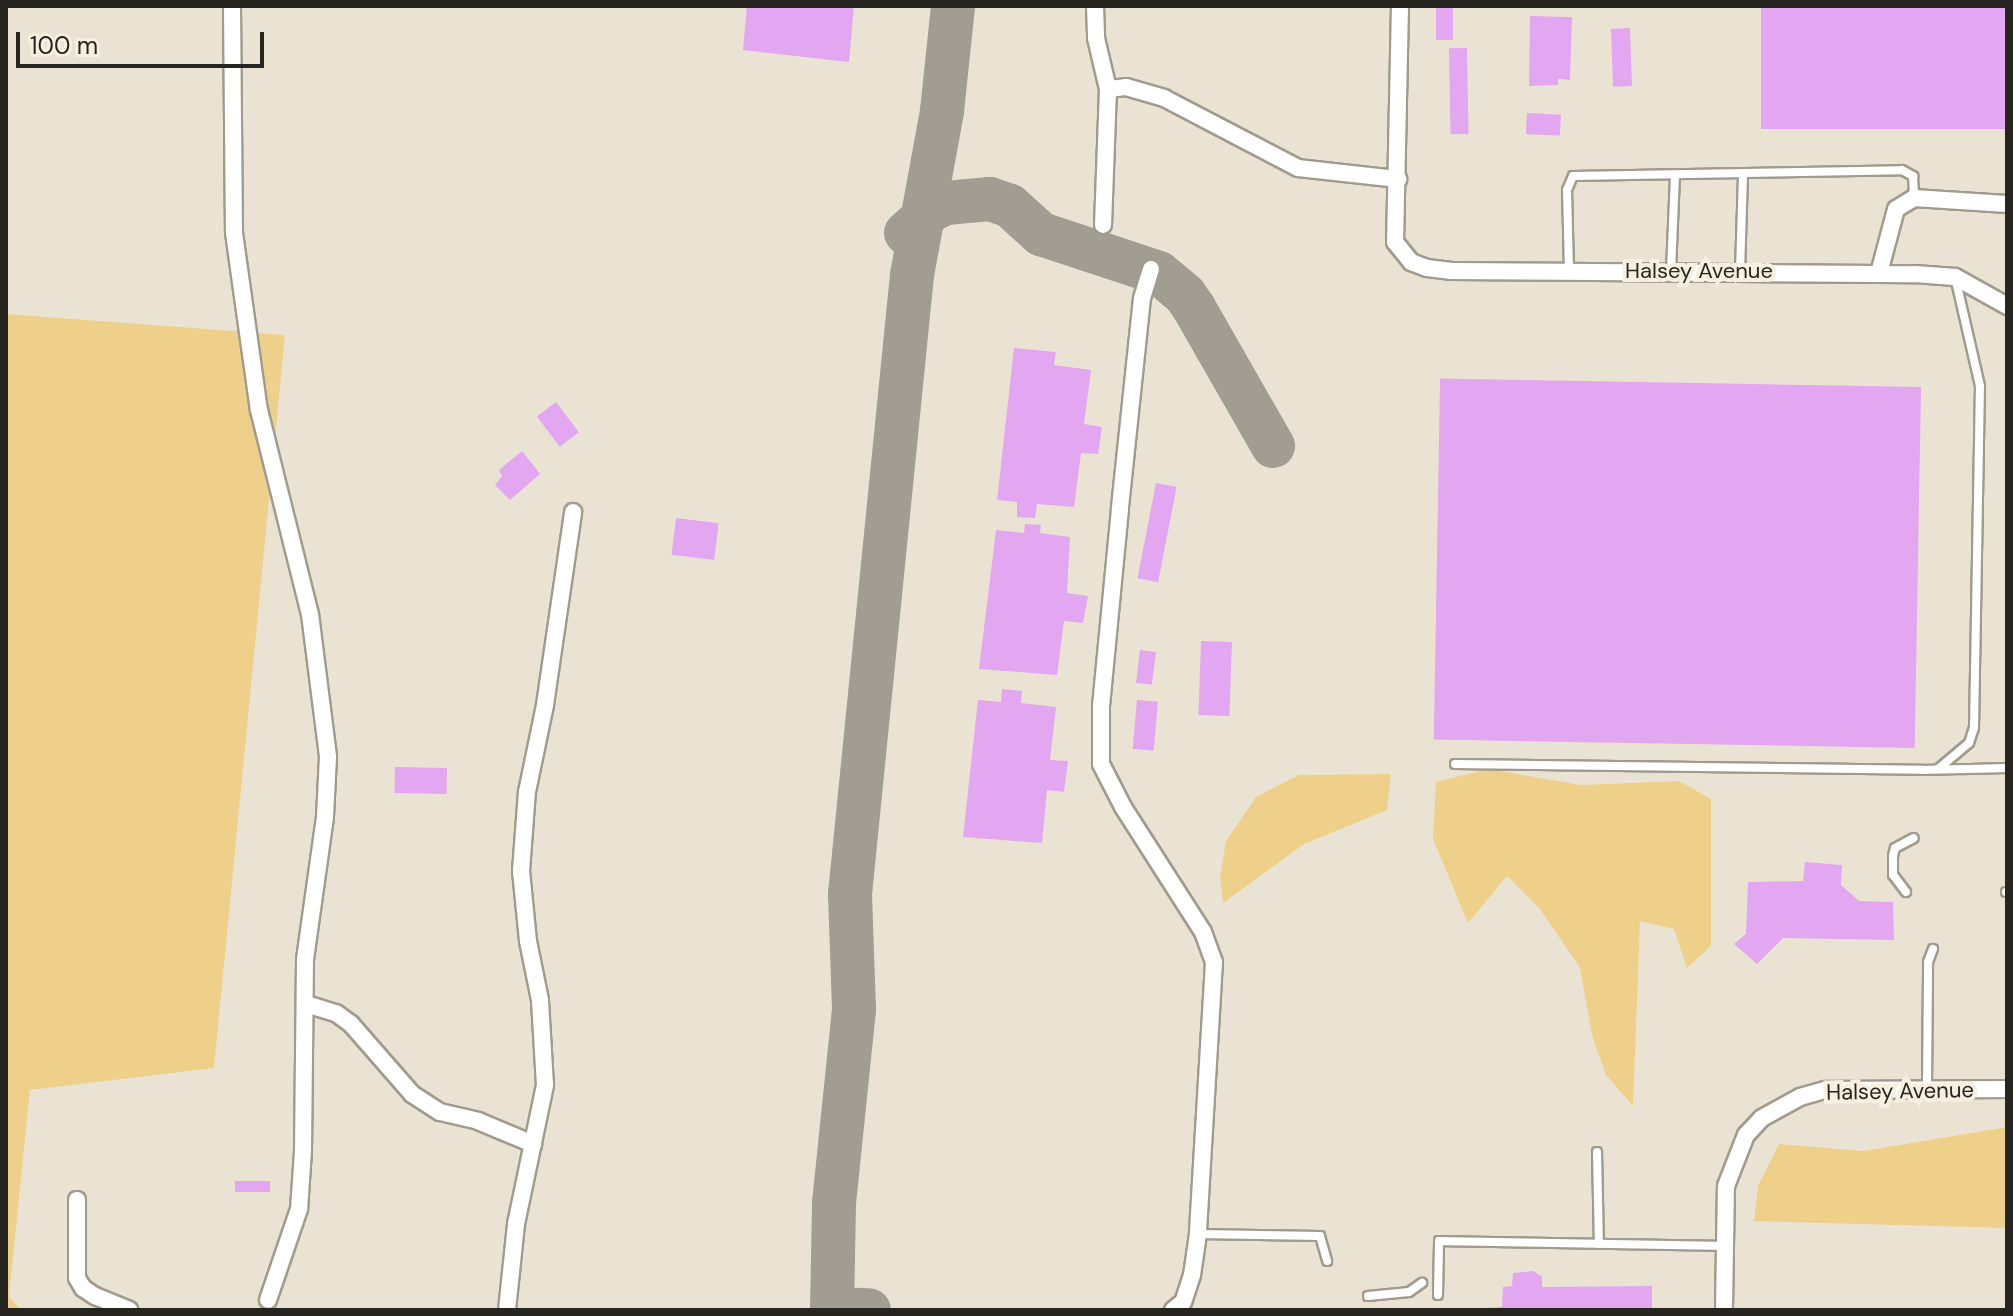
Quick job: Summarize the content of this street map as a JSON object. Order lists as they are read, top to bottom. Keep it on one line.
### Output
{"streets":{"street":["Halsey Avenue"]},"scale_bar":"100 m"}
